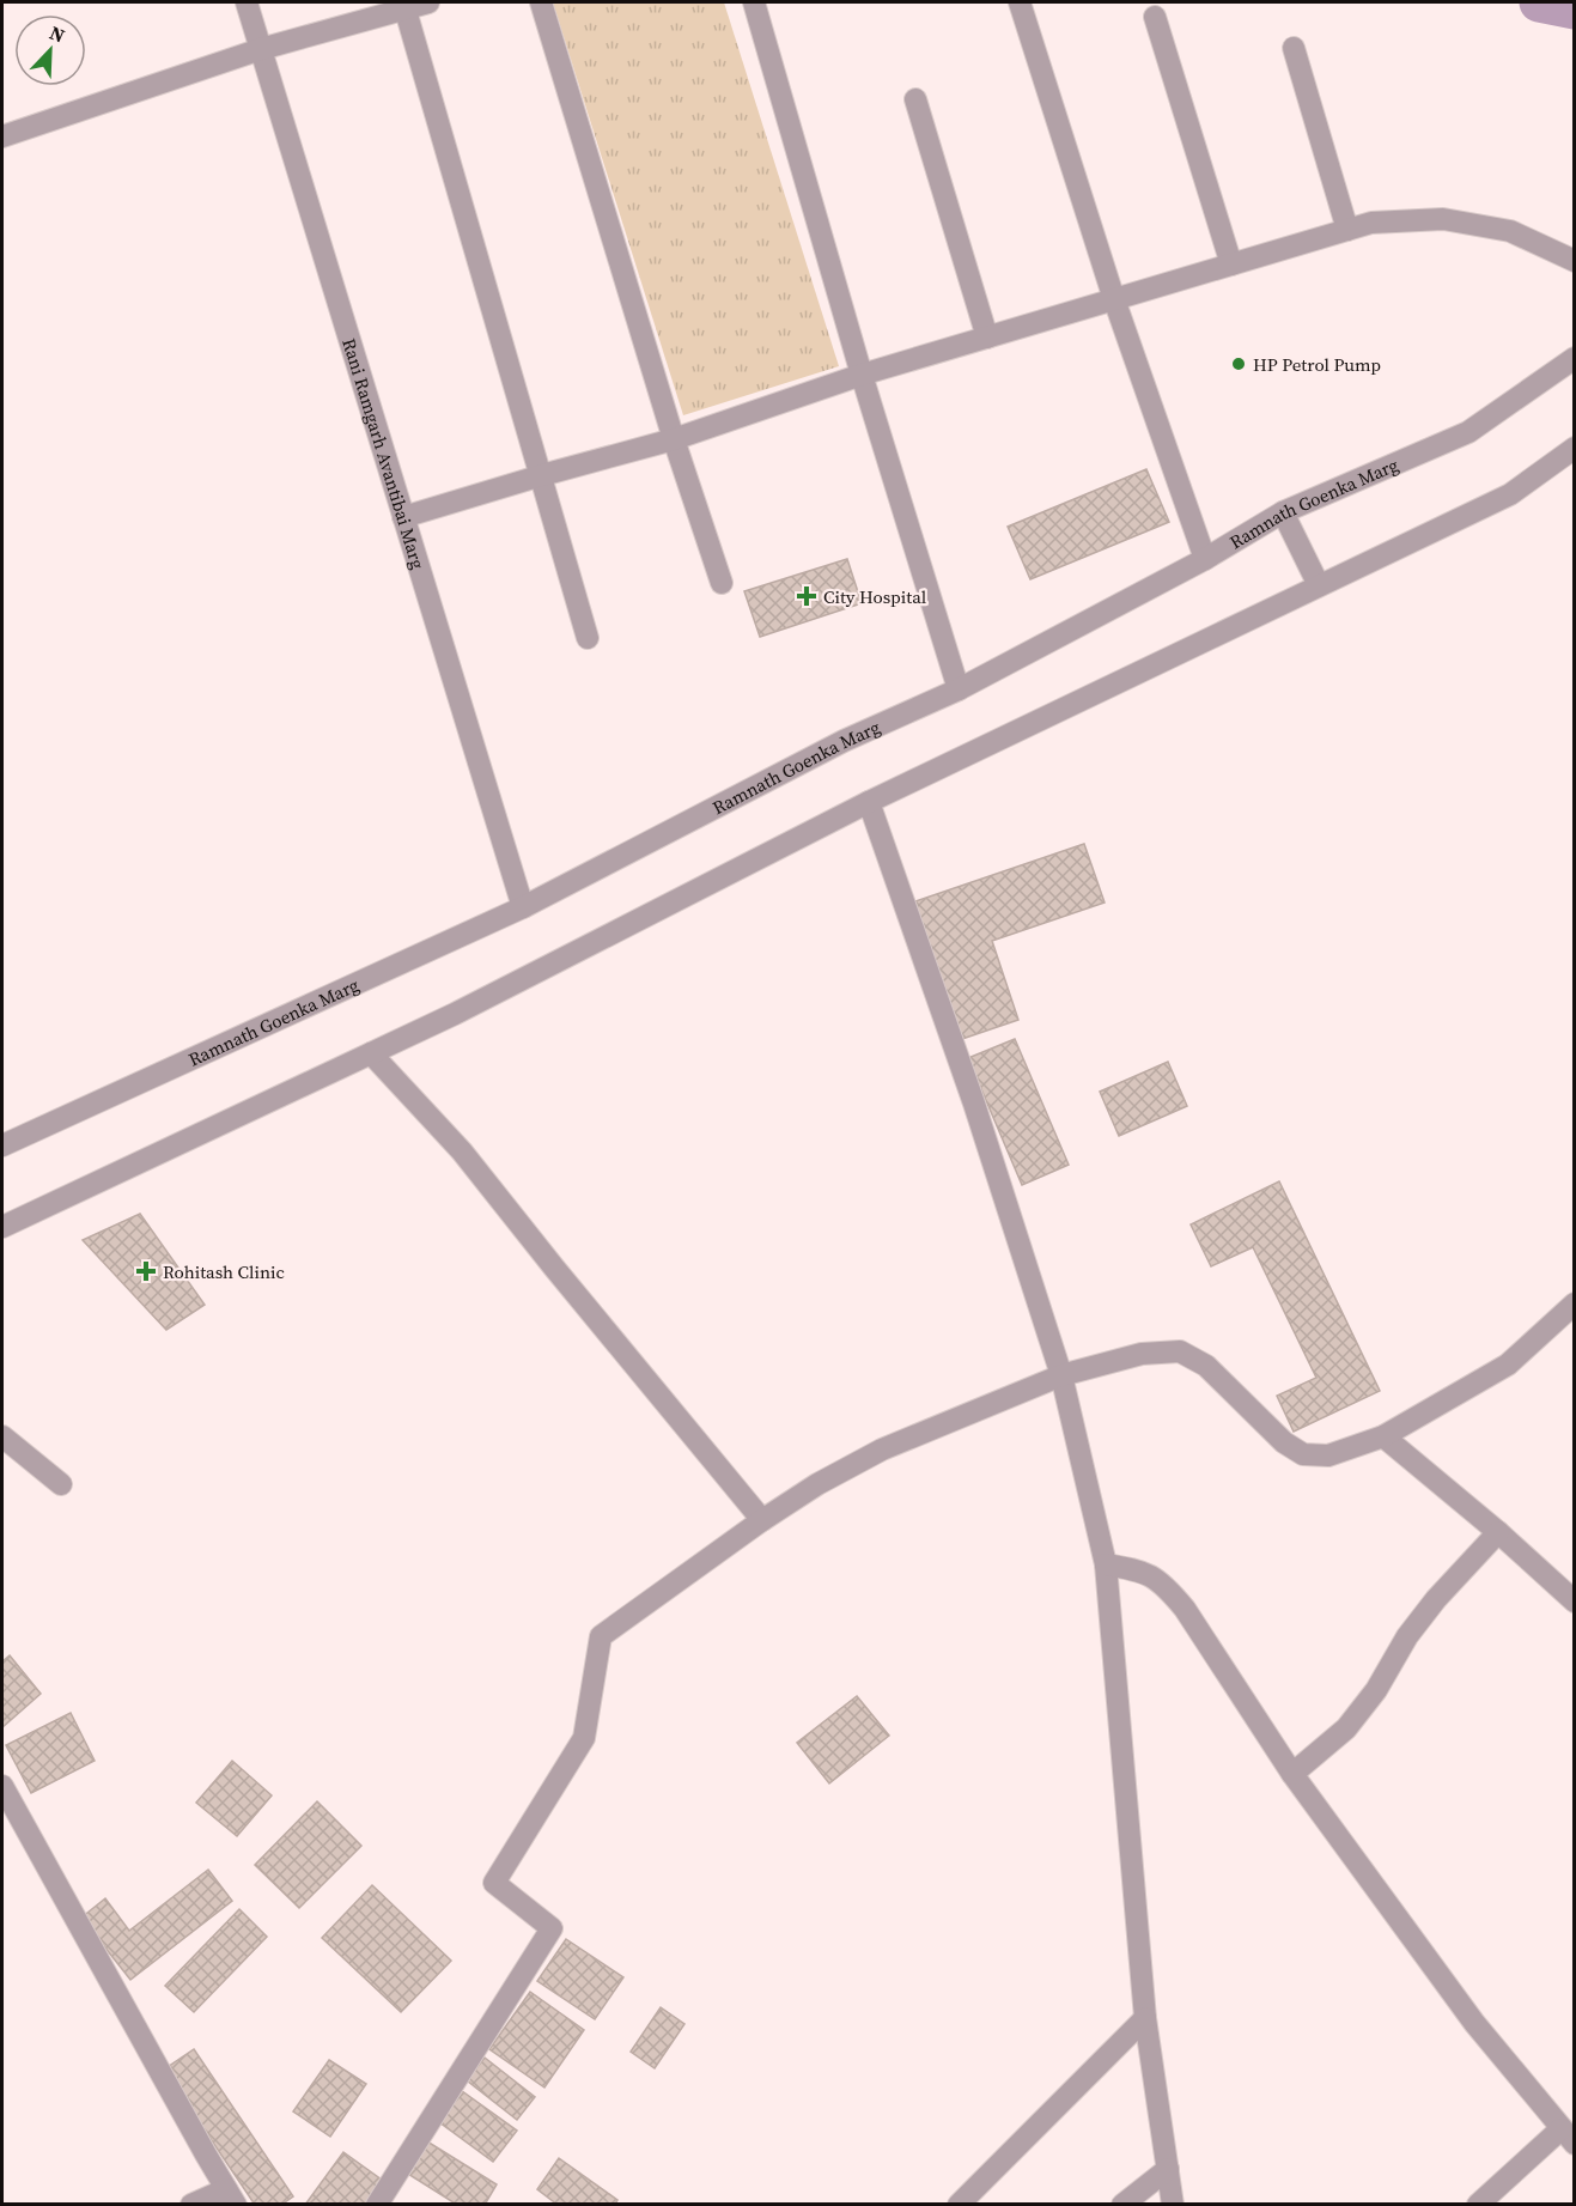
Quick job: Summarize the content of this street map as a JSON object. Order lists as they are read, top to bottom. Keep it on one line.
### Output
{"streets":{"street":["Rani Ramgarh Avantibai Marg","Ramnath Goenka Marg"]},"crossings":[["Rani Ramgarh Avantibai Marg","Ramnath Goenka Marg"]],"places":{"other":["HP Petrol Pump"],"health":["City Hospital","Rohitash Clinic"]},"north":"top right"}
